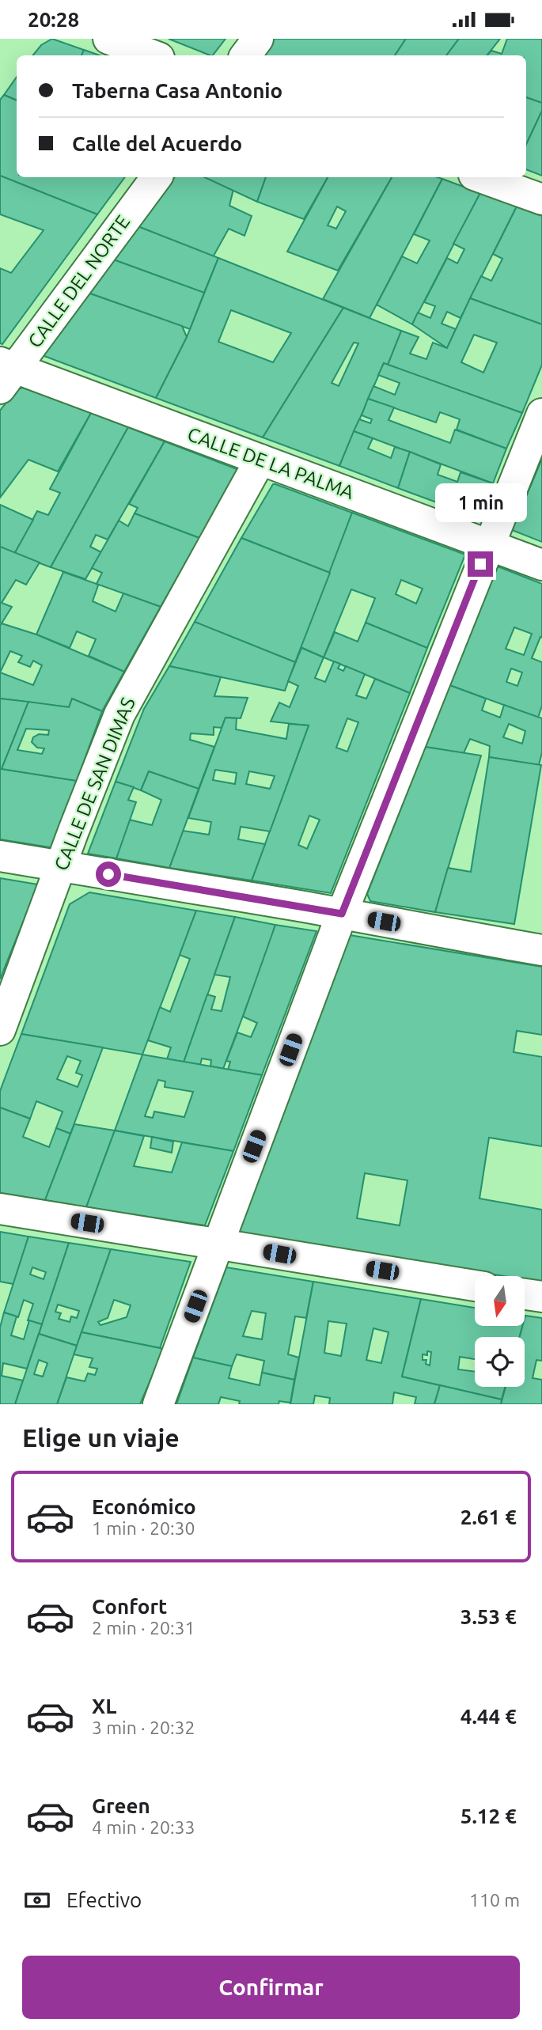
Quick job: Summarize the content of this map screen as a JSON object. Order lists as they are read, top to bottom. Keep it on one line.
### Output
{"streets":{"street":["CALLE DEL NORTE","CALLE DE LA PALMA","CALLE DE SAN DIMAS"]},"crossings":[["CALLE DEL NORTE","CALLE DE LA PALMA"],["CALLE DE LA PALMA","CALLE DE SAN DIMAS"]],"north":"bottom","page":{"status":"20:28","banner":["Taberna Casa Antonio","Calle del Acuerdo"],"bubble":"1 min","heading":"Elige un viaje","list":[{"name":"Económico","note":"1 min · 20:30","value":"2.61 €"},{"name":"Confort","note":"2 min · 20:31","value":"3.53 €"},{"name":"XL","note":"3 min · 20:32","value":"4.44 €"},{"name":"Green","note":"4 min · 20:33","value":"5.12 €"}],"pay":["Efectivo","110 m"],"buttons":"Confirmar"}}
